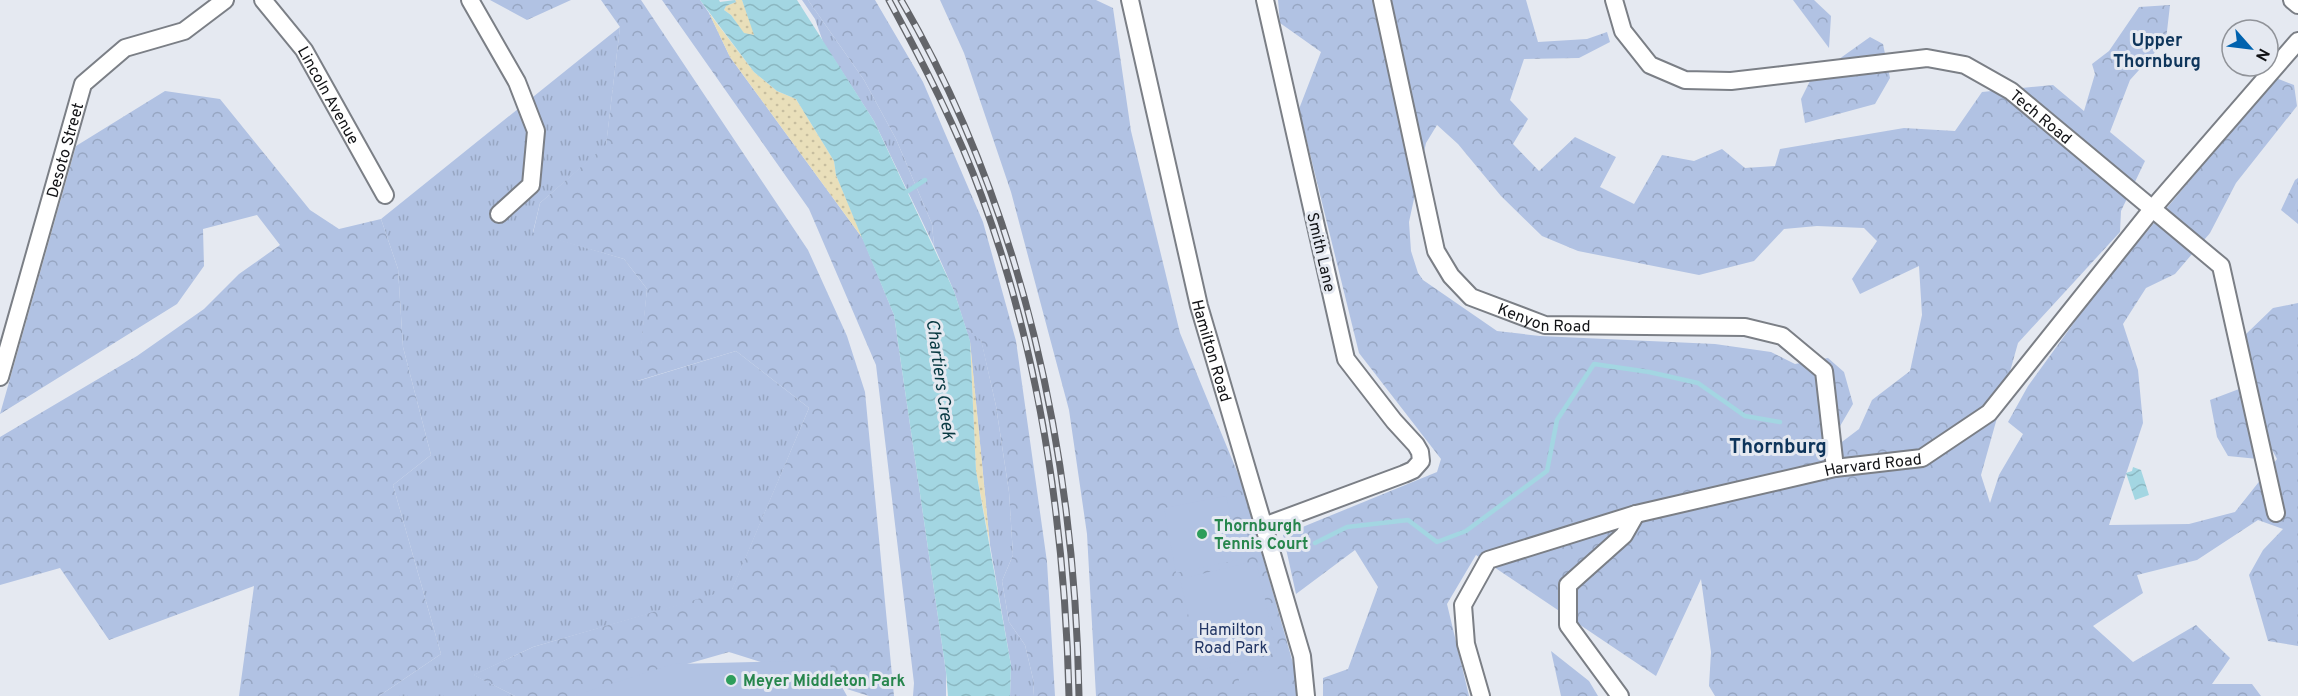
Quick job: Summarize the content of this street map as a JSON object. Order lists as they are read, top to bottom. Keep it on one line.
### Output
{"streets":{"street":["Lincoln Avenue","Tech Road","Desoto Street","Smith Lane","Kenyon Road","Hamilton Road","Harvard Road"]},"crossings":[["Tech Road","Harvard Road"],["Smith Lane","Hamilton Road"],["Kenyon Road","Harvard Road"]],"districts":["Upper Thornburg","Thornburg"],"water":["Chartiers Creek"],"parks":["Hamilton Road Park"],"places":["Thornburgh Tennis Court","Meyer Middleton Park"],"north":"bottom right"}
